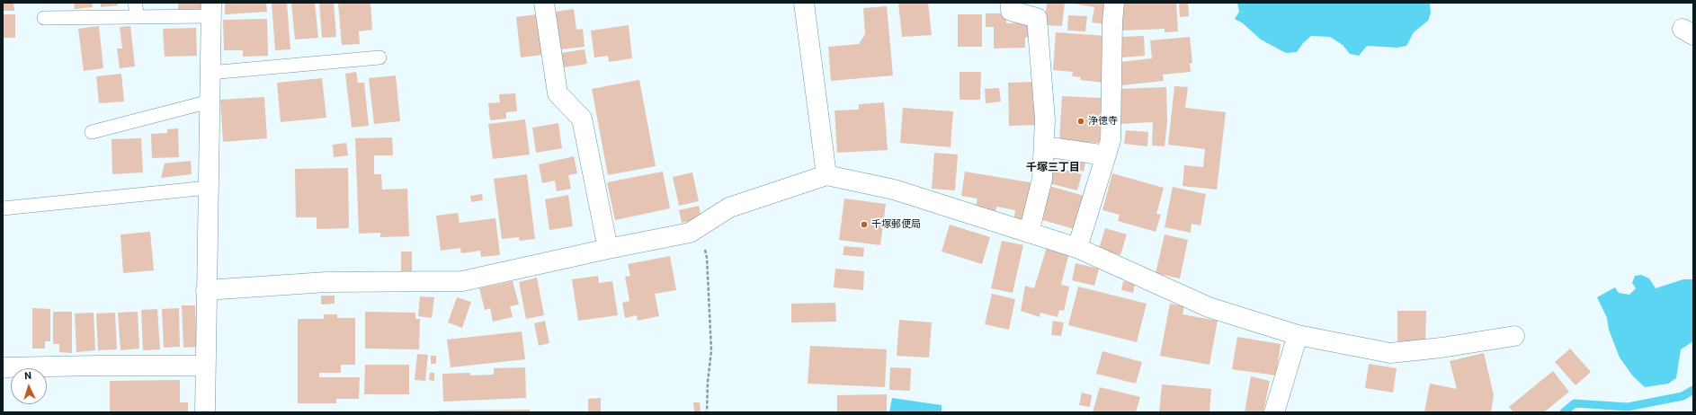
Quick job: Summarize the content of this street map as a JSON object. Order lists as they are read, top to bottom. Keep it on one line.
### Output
{"districts":["千塚三丁目"],"places":["浄徳寺","千塚郵便局"],"north":"top"}
